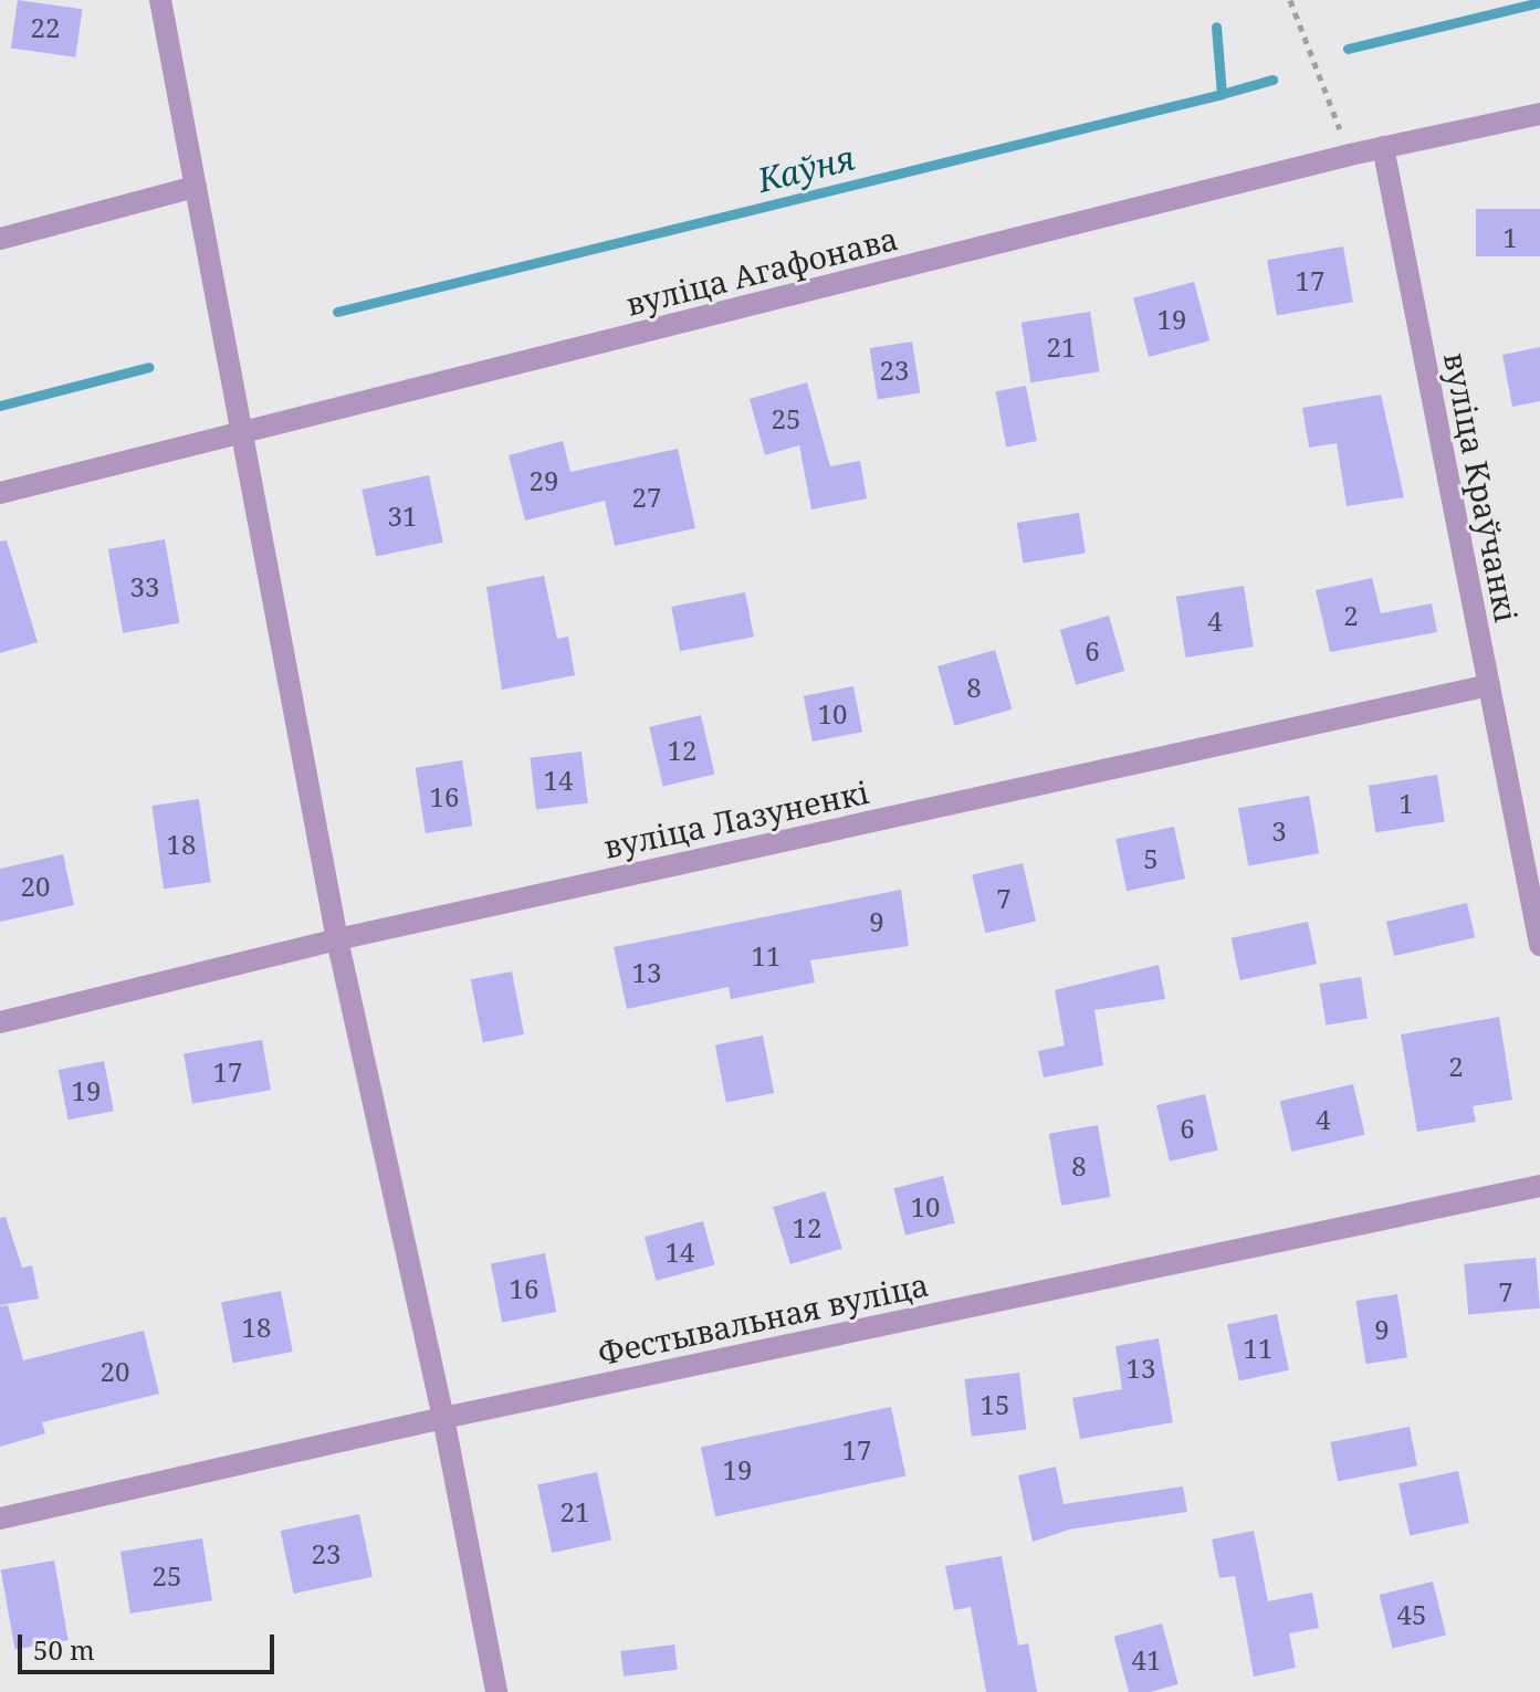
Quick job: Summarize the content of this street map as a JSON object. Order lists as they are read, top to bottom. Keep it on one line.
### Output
{"streets":{"street":["вуліца Агафонава","вуліца Краўчанкі","вуліца Лазуненкі","Фестывальная вуліца"]},"crossings":[["вуліца Агафонава","вуліца Краўчанкі"],["вуліца Краўчанкі","вуліца Лазуненкі"]],"water":["Каўня"],"house_numbers":["22","1","17","19","21","23","25","29","27","31","33","2","4","6","8","10","12","14","16","1","3","18","5","20","7","9","11","13","2","17","19","4","6","8","10","12","14","16","7","18","9","11","13","20","15","17","19","21","23","25","45","41"],"scale_bar":"50 m"}
